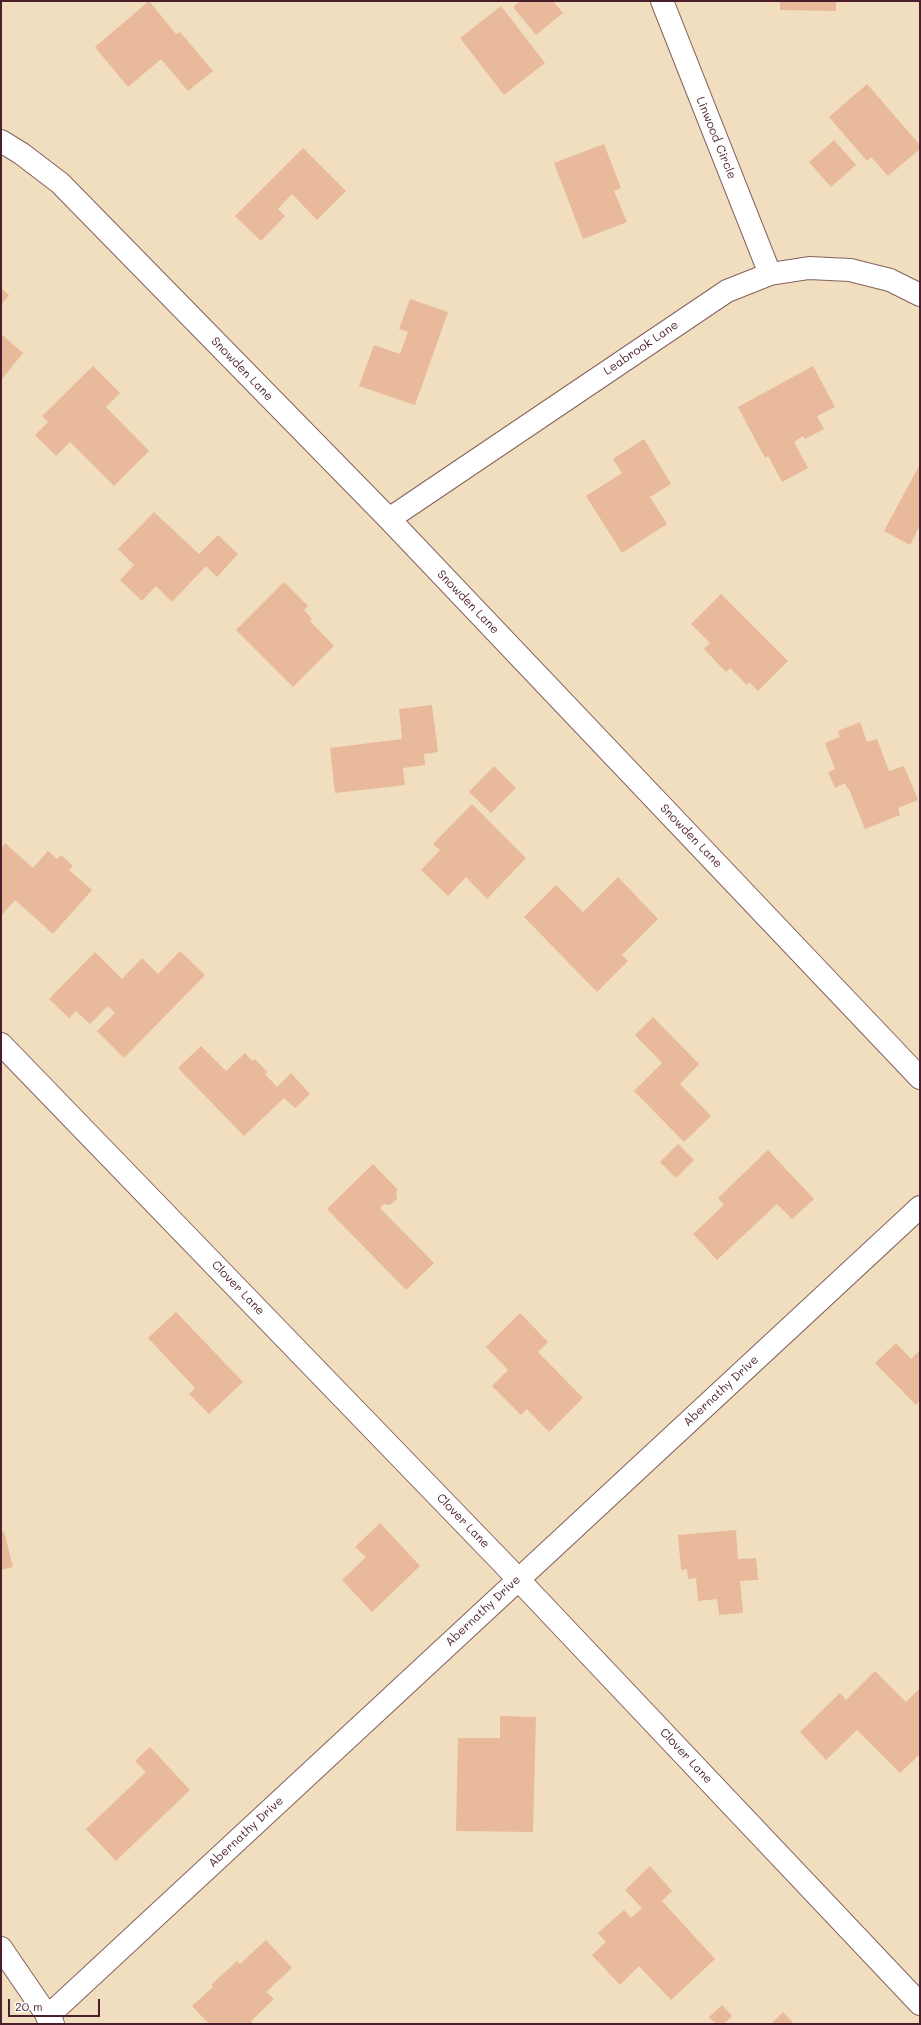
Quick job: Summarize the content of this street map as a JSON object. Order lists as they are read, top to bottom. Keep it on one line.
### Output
{"streets":{"street":["Linwood Circle","Leabrook Lane","Snowden Lane","Clover Lane","Abernathy Drive"]},"crossings":[["Linwood Circle","Leabrook Lane"],["Leabrook Lane","Snowden Lane"],["Clover Lane","Abernathy Drive"]],"scale_bar":"20 m"}
